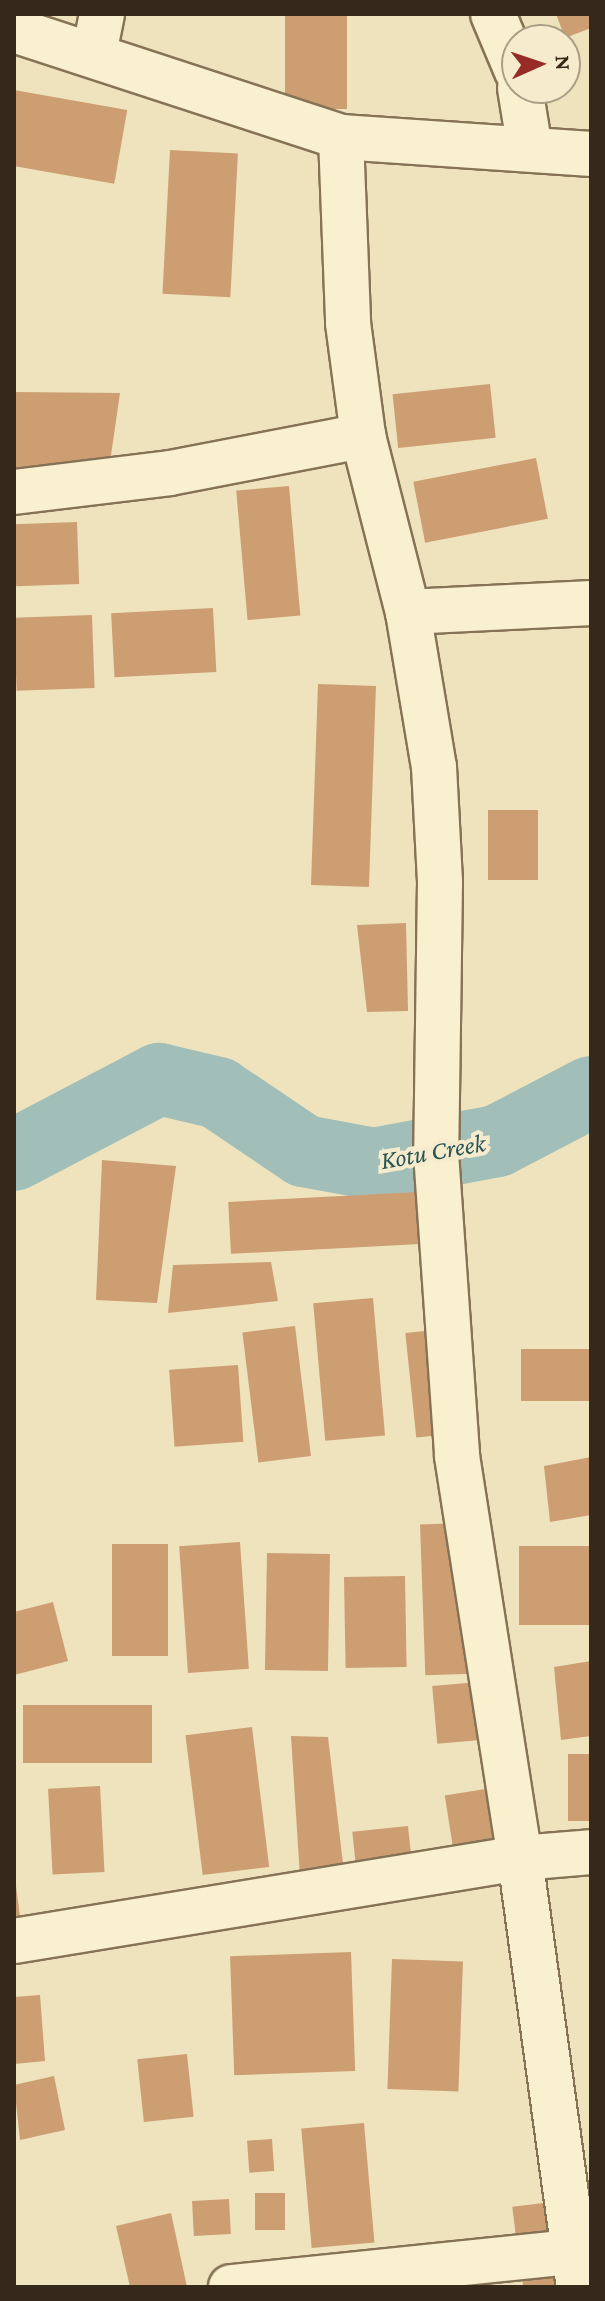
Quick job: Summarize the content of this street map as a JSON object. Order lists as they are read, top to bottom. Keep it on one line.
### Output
{"water":["Kotu Creek"],"north":"right"}
